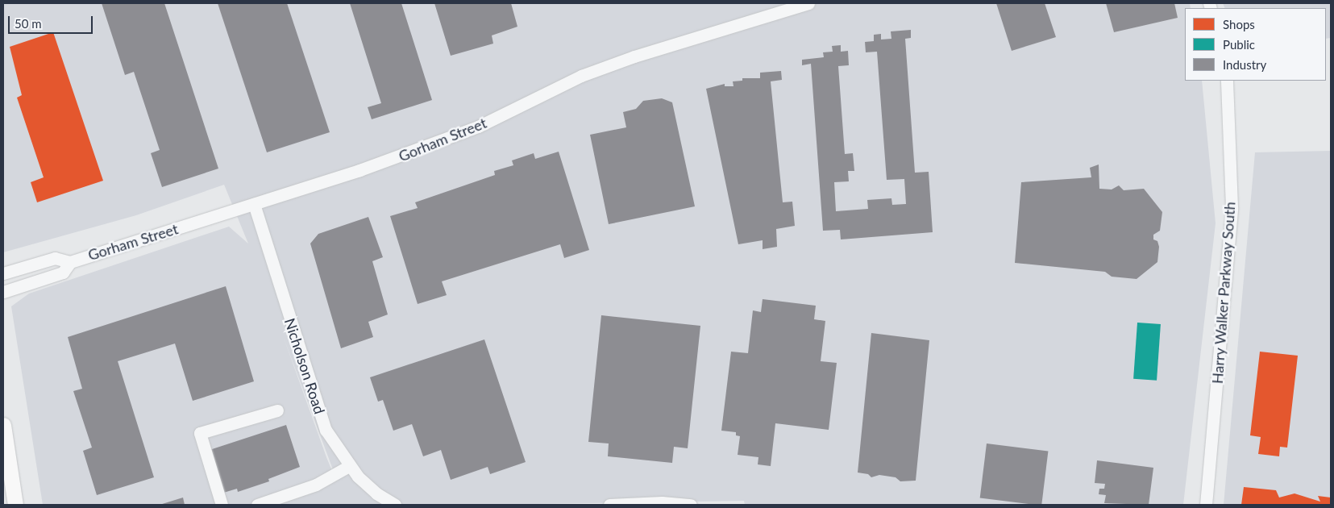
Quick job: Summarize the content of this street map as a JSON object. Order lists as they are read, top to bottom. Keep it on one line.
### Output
{"streets":{"street":["Gorham Street","Harry Walker Parkway South","Nicholson Road"]},"crossings":[["Gorham Street","Nicholson Road"]],"legend":["Shops","Public","Industry"],"scale_bar":"50 m"}
